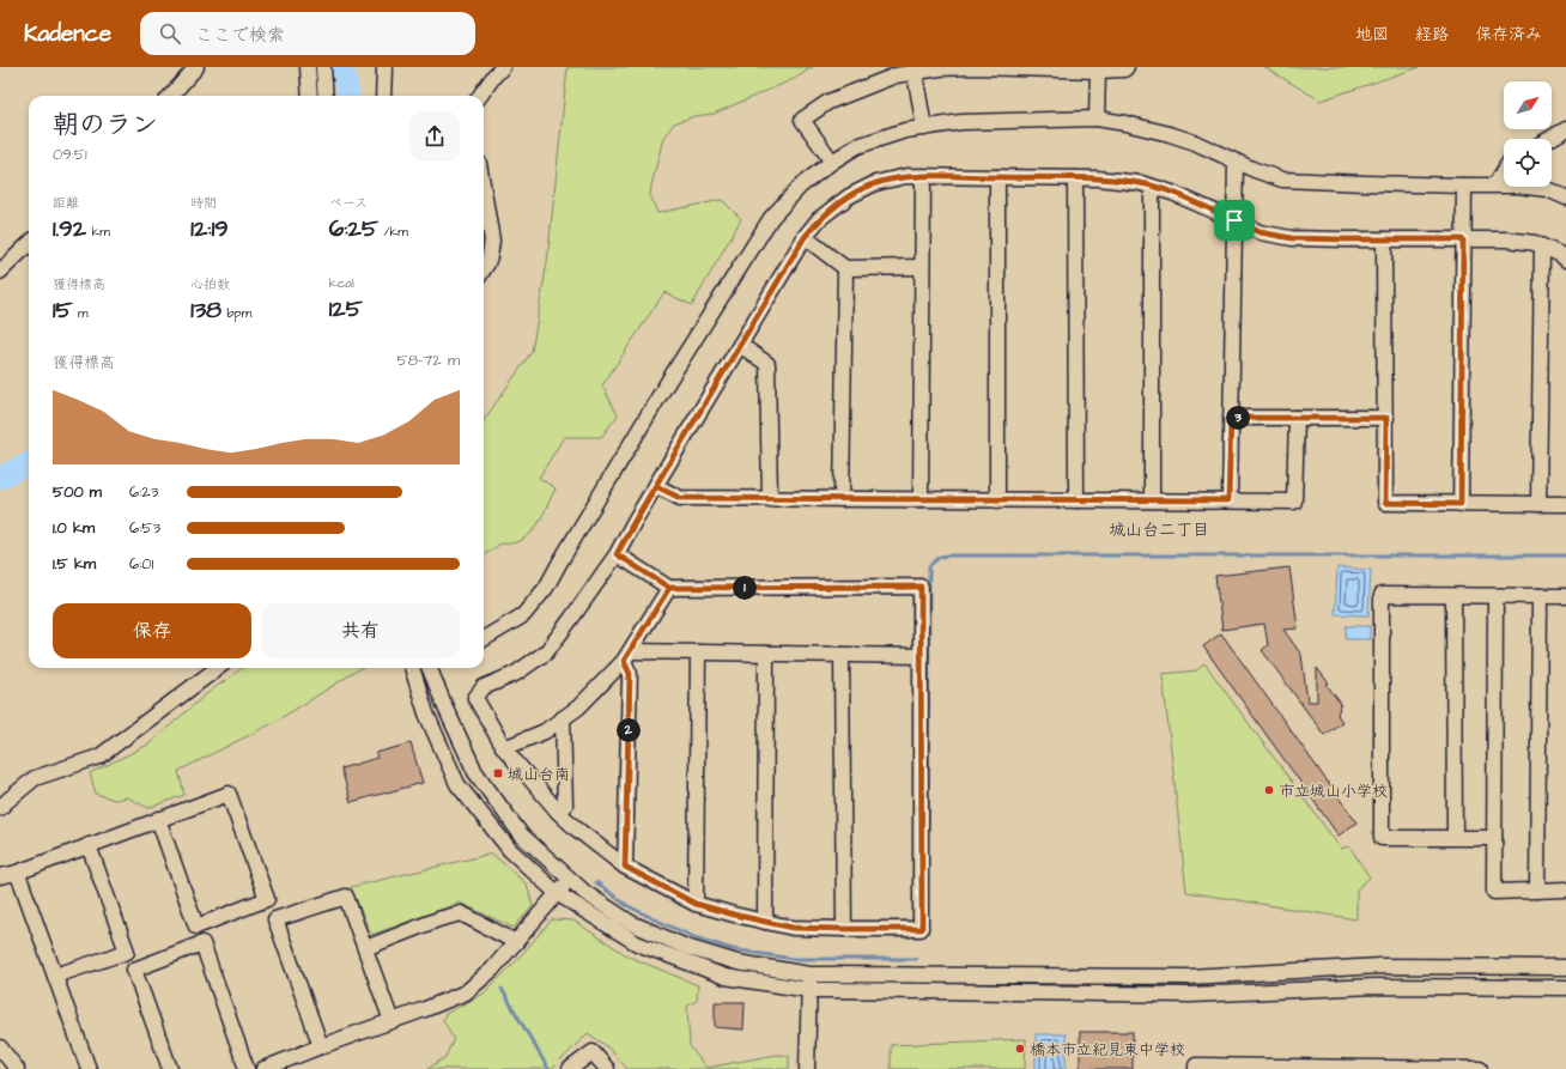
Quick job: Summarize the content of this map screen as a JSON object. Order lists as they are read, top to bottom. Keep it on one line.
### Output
{"districts":["城山台二丁目"],"places":{"transit":["城山台南"],"other":["市立城山小学校","橋本市立紀見東中学校"]},"north":"top right","page":{"header":"Kadence","search":"ここで検索","nav":["地図","経路","保存済み"],"heading":["朝のラン","09:51"],"stats":[["距離","1.92 km"],["時間","12:19"],["ペース","6:25 /km"],["獲得標高","15 m"],["心拍数","138 bpm"],["kcal","125"]],"chart":["獲得標高","58–72 m"],"pins":["3","1","2"],"list":[{"name":"500 m","note":"6:23"},{"name":"1.0 km","note":"6:53"},{"name":"1.5 km","note":"6:01"}],"buttons":["保存","共有"]}}
